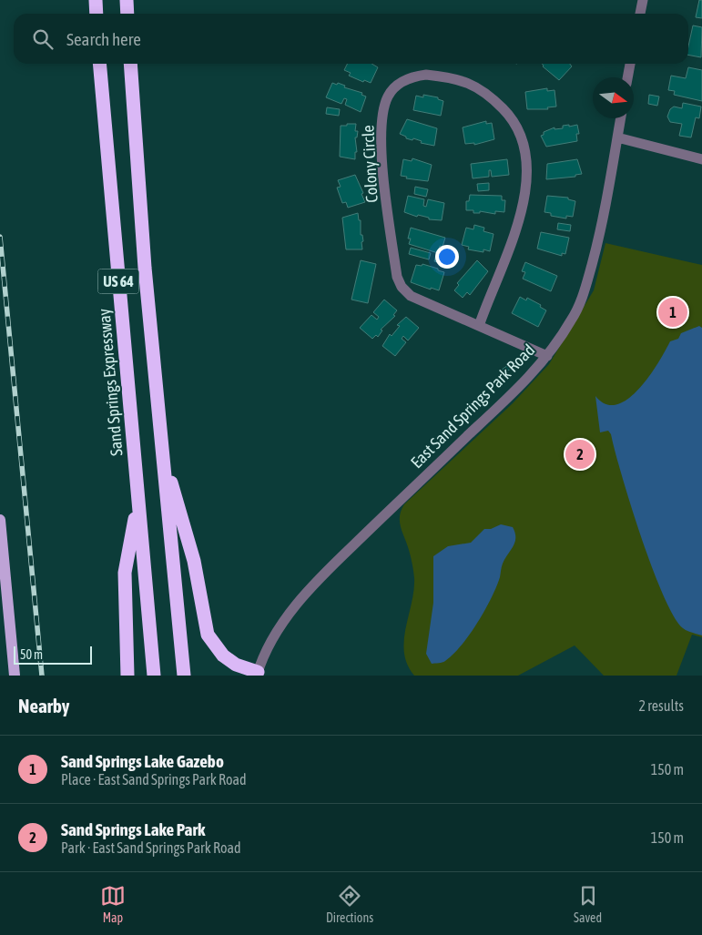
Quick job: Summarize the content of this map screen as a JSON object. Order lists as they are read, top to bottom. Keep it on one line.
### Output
{"streets":{"highway":["US 64","Sand Springs Expressway"],"street":["Colony Circle","East Sand Springs Park Road"]},"crossings":[["Colony Circle","East Sand Springs Park Road"]],"scale_bar":"50 m","north":"right","page":{"search":"Search here","pins":["1","2"],"scale":"50 m","heading":["Nearby","2 results"],"list":[{"mark":"1","name":"Sand Springs Lake Gazebo","note":"Place · East Sand Springs Park Road","value":"150 m"},{"mark":"2","name":"Sand Springs Lake Park","note":"Park · East Sand Springs Park Road","value":"150 m"}],"nav":["Map","Directions","Saved"]}}
